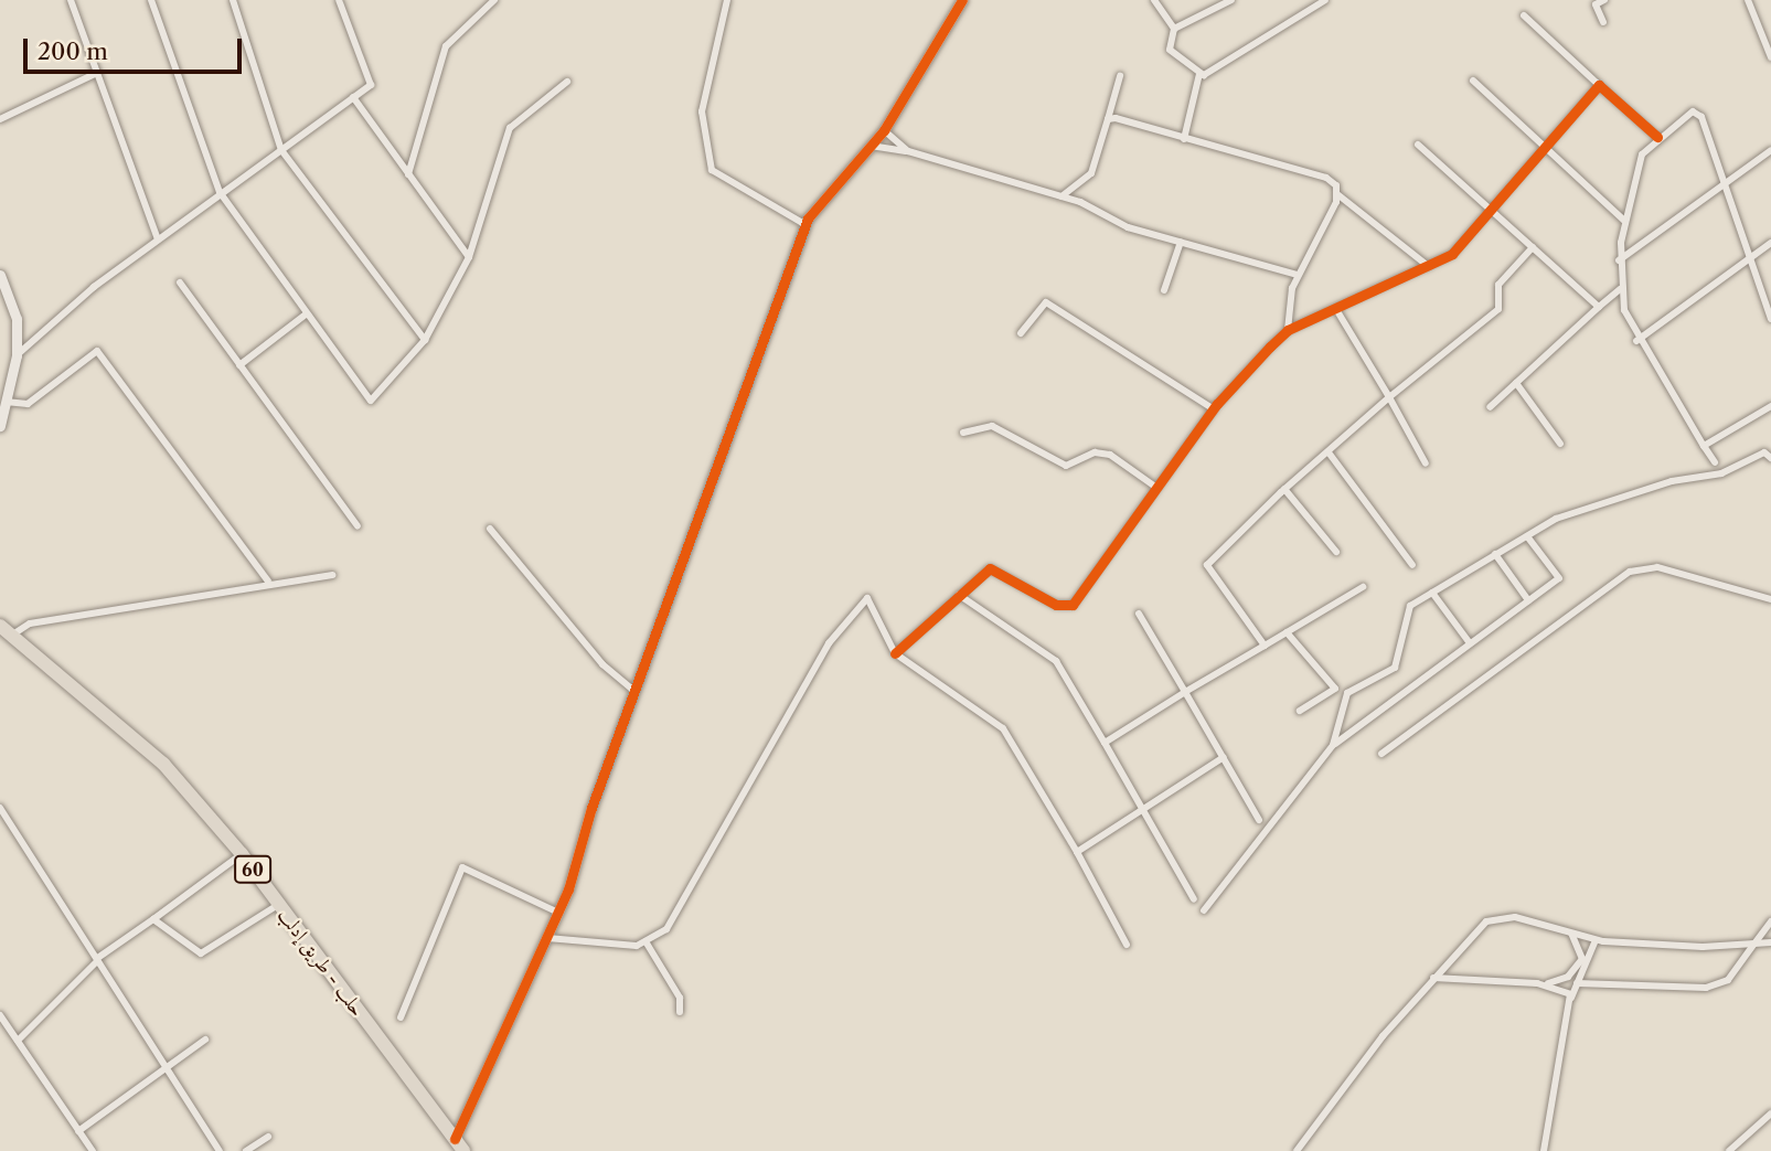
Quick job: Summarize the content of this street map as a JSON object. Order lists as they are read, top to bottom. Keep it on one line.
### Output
{"streets":{"highway":["60","حلب - طريق إدلب"]},"scale_bar":"200 m"}
